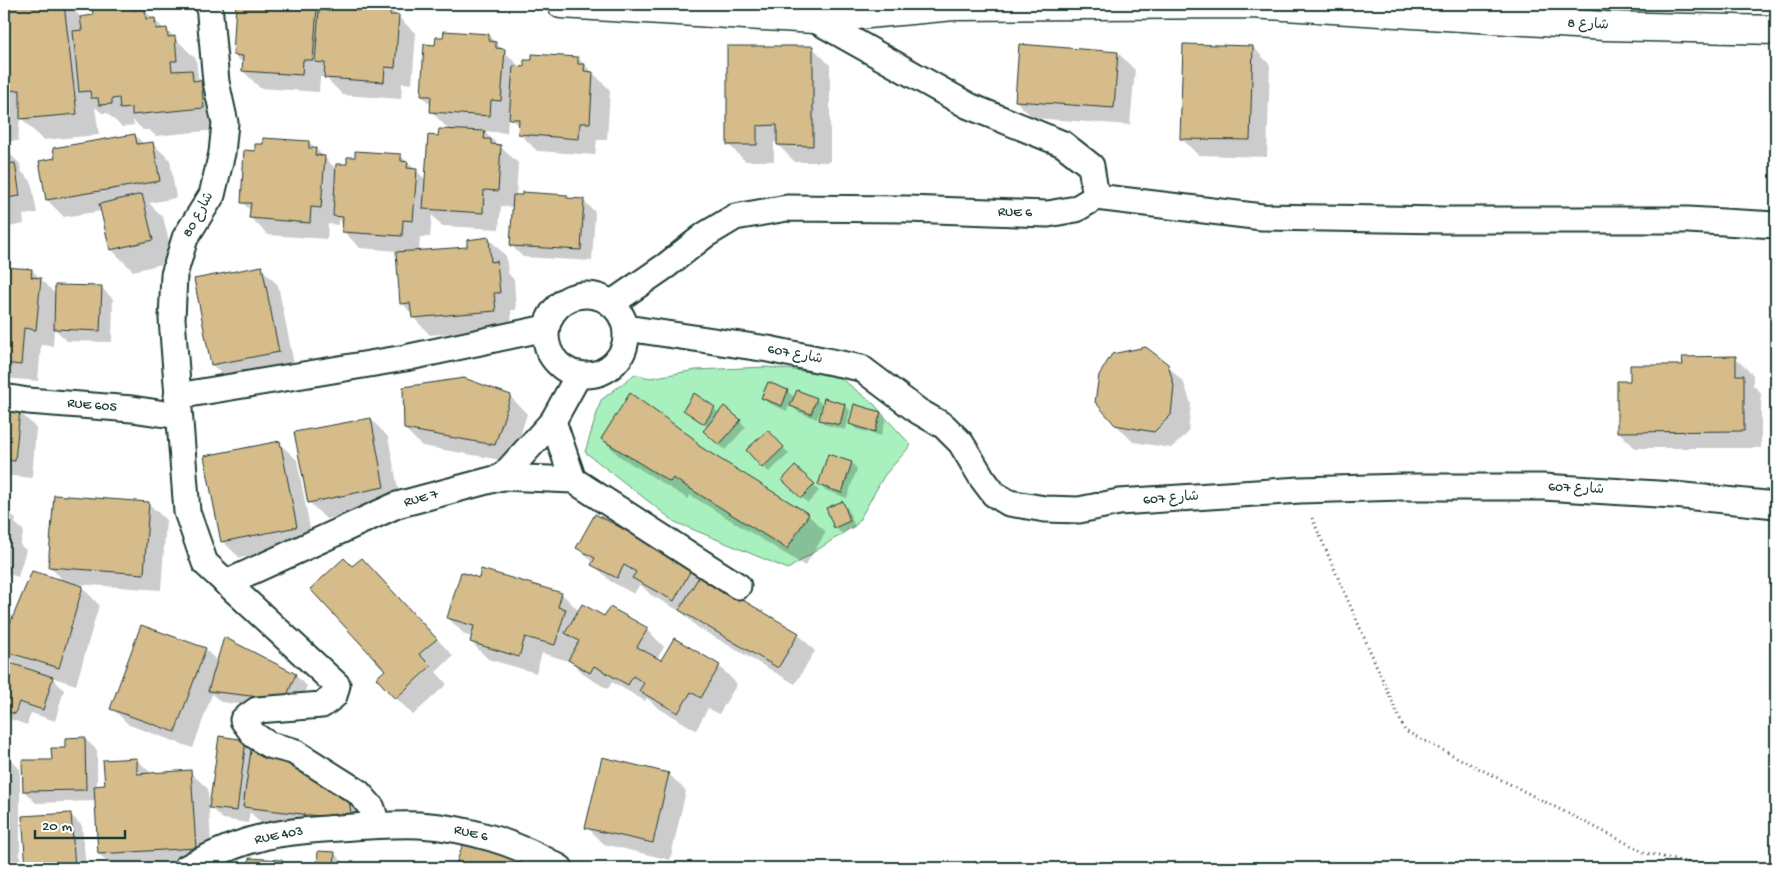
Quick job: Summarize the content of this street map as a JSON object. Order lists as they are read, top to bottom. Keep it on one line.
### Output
{"streets":{"street":["شارع 8","RUE 6","شارع 80","شارع 607","RUE 605","RUE 7","RUE 403"]},"crossings":[["RUE 6","شارع 80"],["RUE 6","شارع 607"],["RUE 6","RUE 605"],["RUE 6","RUE 403"],["شارع 80","RUE 605"],["شارع 80","RUE 7"],["شارع 80","RUE 403"],["شارع 607","RUE 605"]],"scale_bar":"20 m"}
